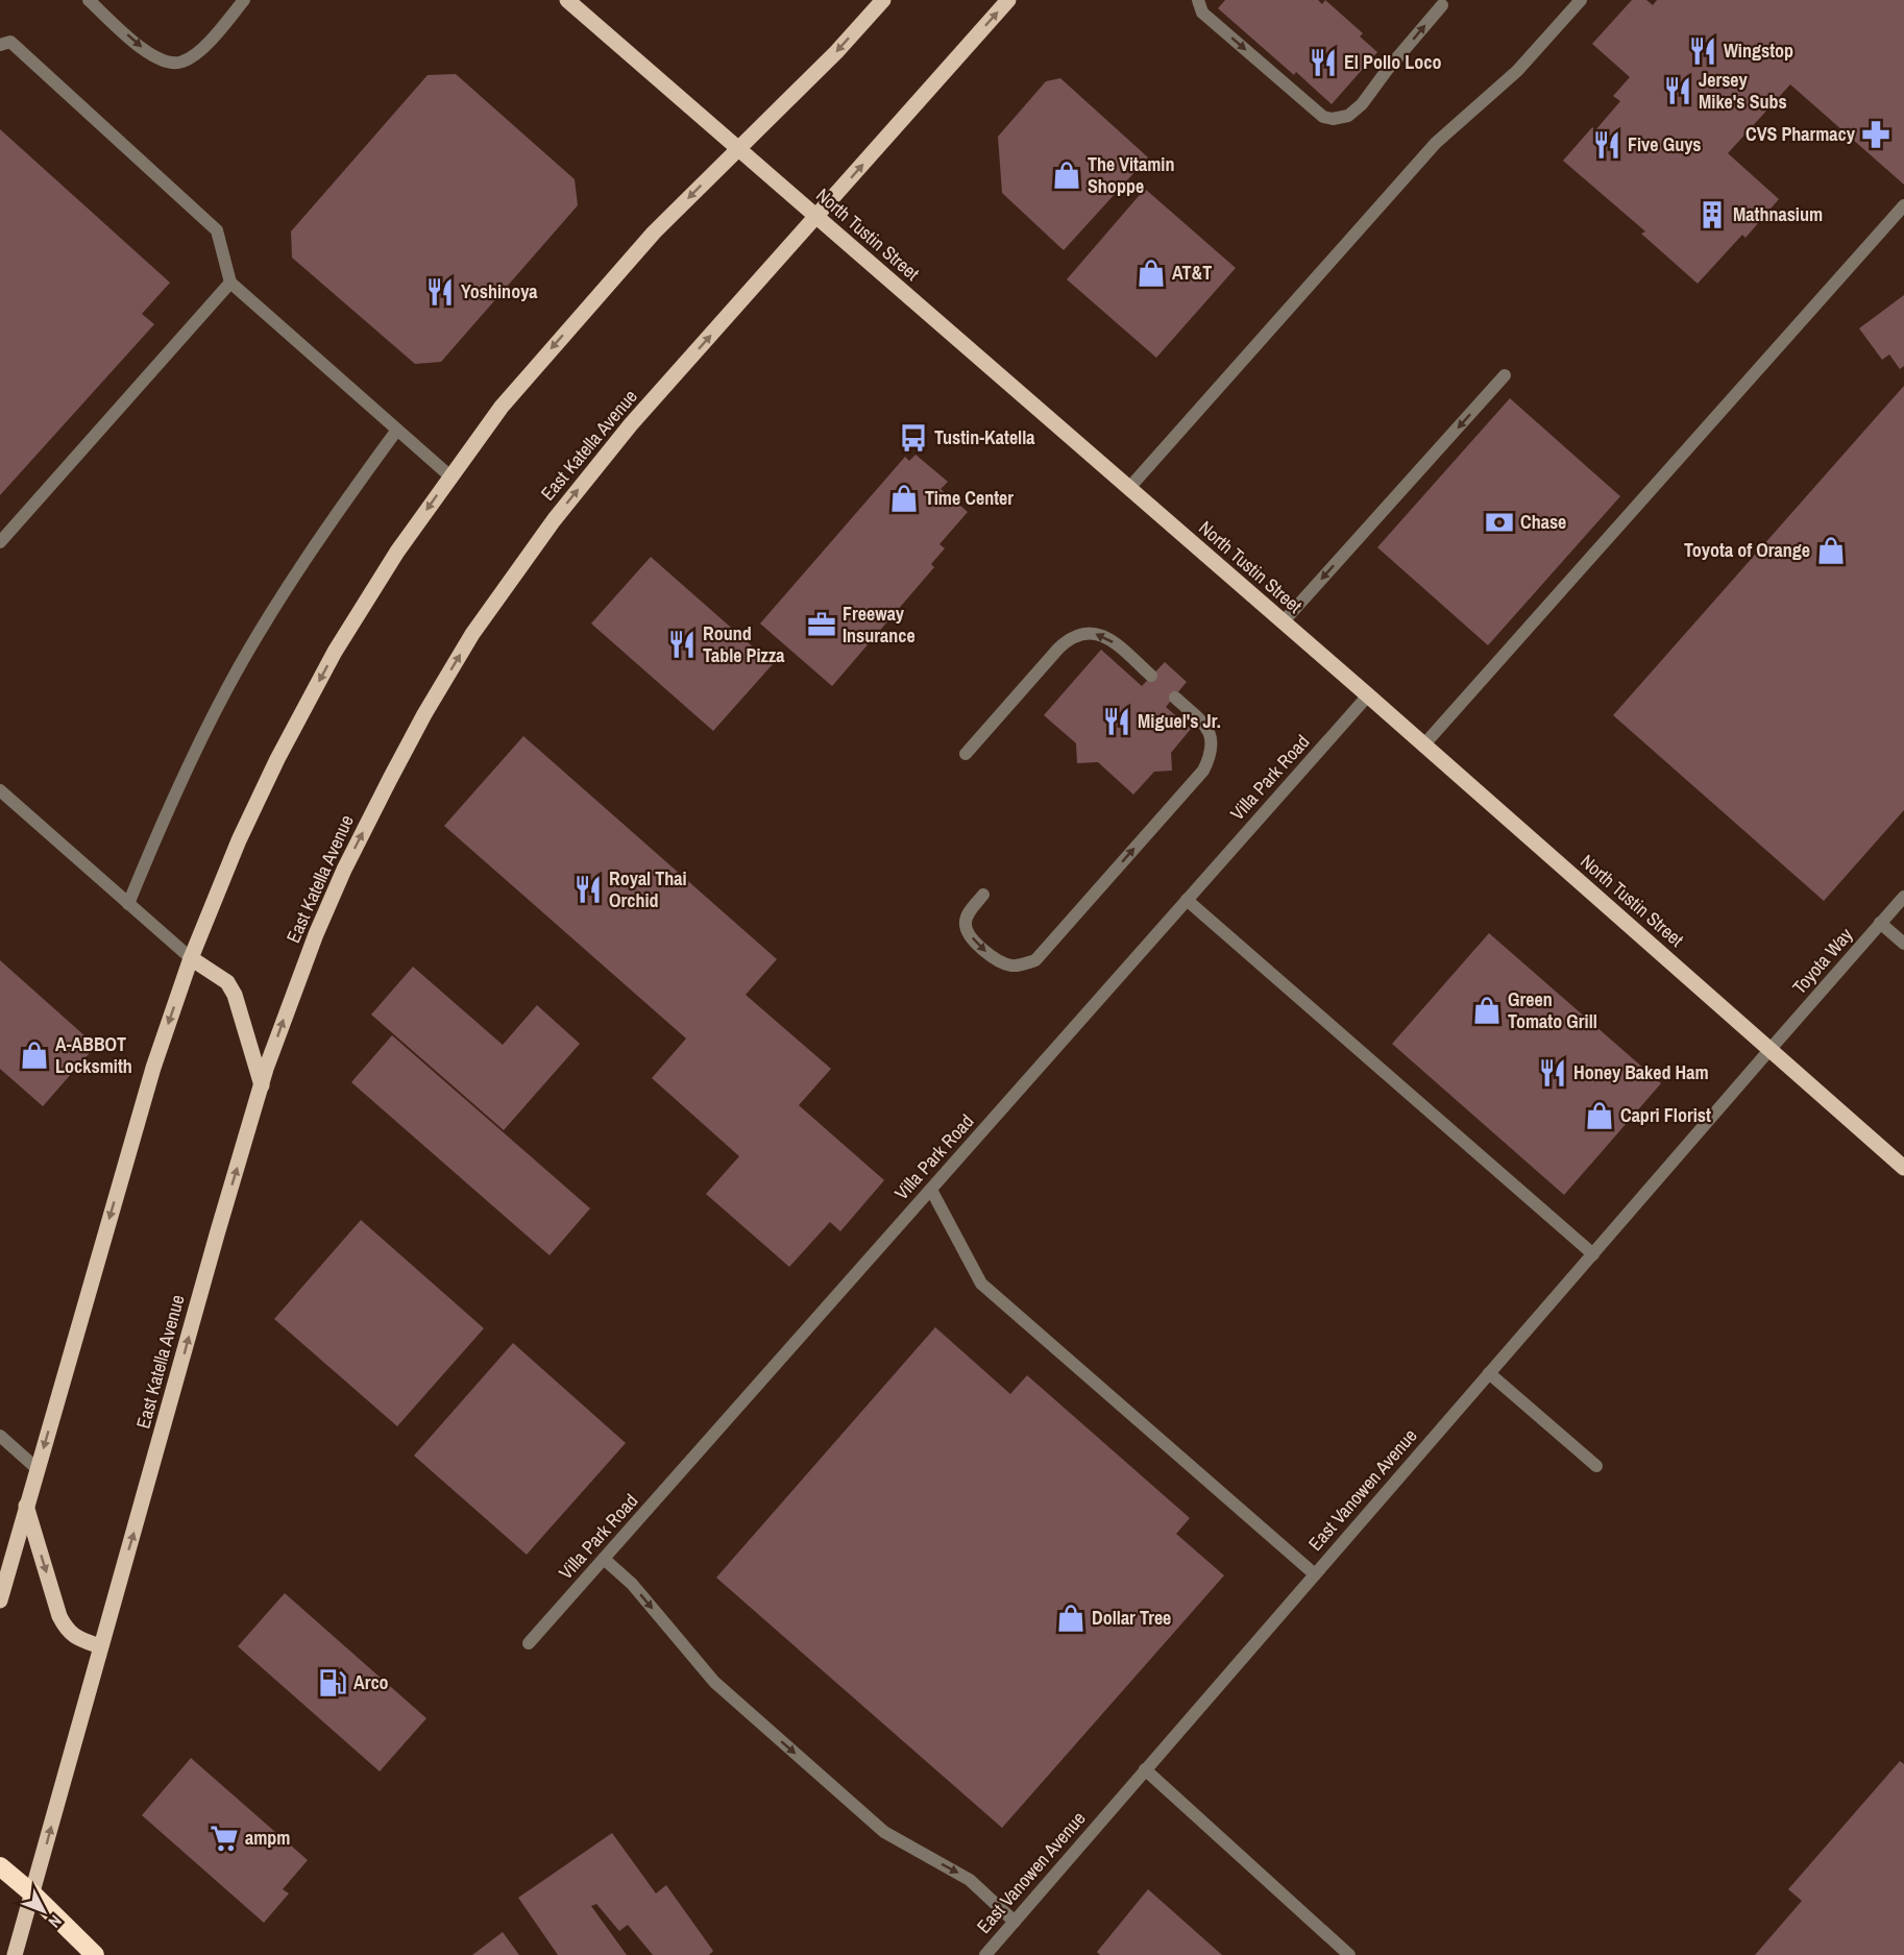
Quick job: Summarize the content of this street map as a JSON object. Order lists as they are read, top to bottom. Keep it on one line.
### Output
{"streets":{"main road":["North Tustin Street","East Katella Avenue"],"street":["Villa Park Road","Toyota Way","East Vanowen Avenue"]},"crossings":[["North Tustin Street","East Katella Avenue"],["North Tustin Street","Villa Park Road"],["North Tustin Street","Toyota Way"],["North Tustin Street","East Vanowen Avenue"],["Toyota Way","East Vanowen Avenue"]],"places":{"restaurant":["Wingstop","El Pollo Loco","Jersey Mike's Subs","Five Guys","Yoshinoya","Round Table Pizza","Miguel's Jr.","Royal Thai Orchid","Honey Baked Ham"],"pharmacy":["CVS Pharmacy"],"shop":["The Vitamin Shoppe","AT&T","Time Center","Toyota of Orange","Green Tomato Grill","A-ABBOT Locksmith","Capri Florist","Dollar Tree"],"building":["Mathnasium"],"bus stop":["Tustin-Katella"],"bank":["Chase"],"office":["Freeway Insurance"],"fuel station":["Arco"],"supermarket":["ampm"]},"north":"bottom right"}
